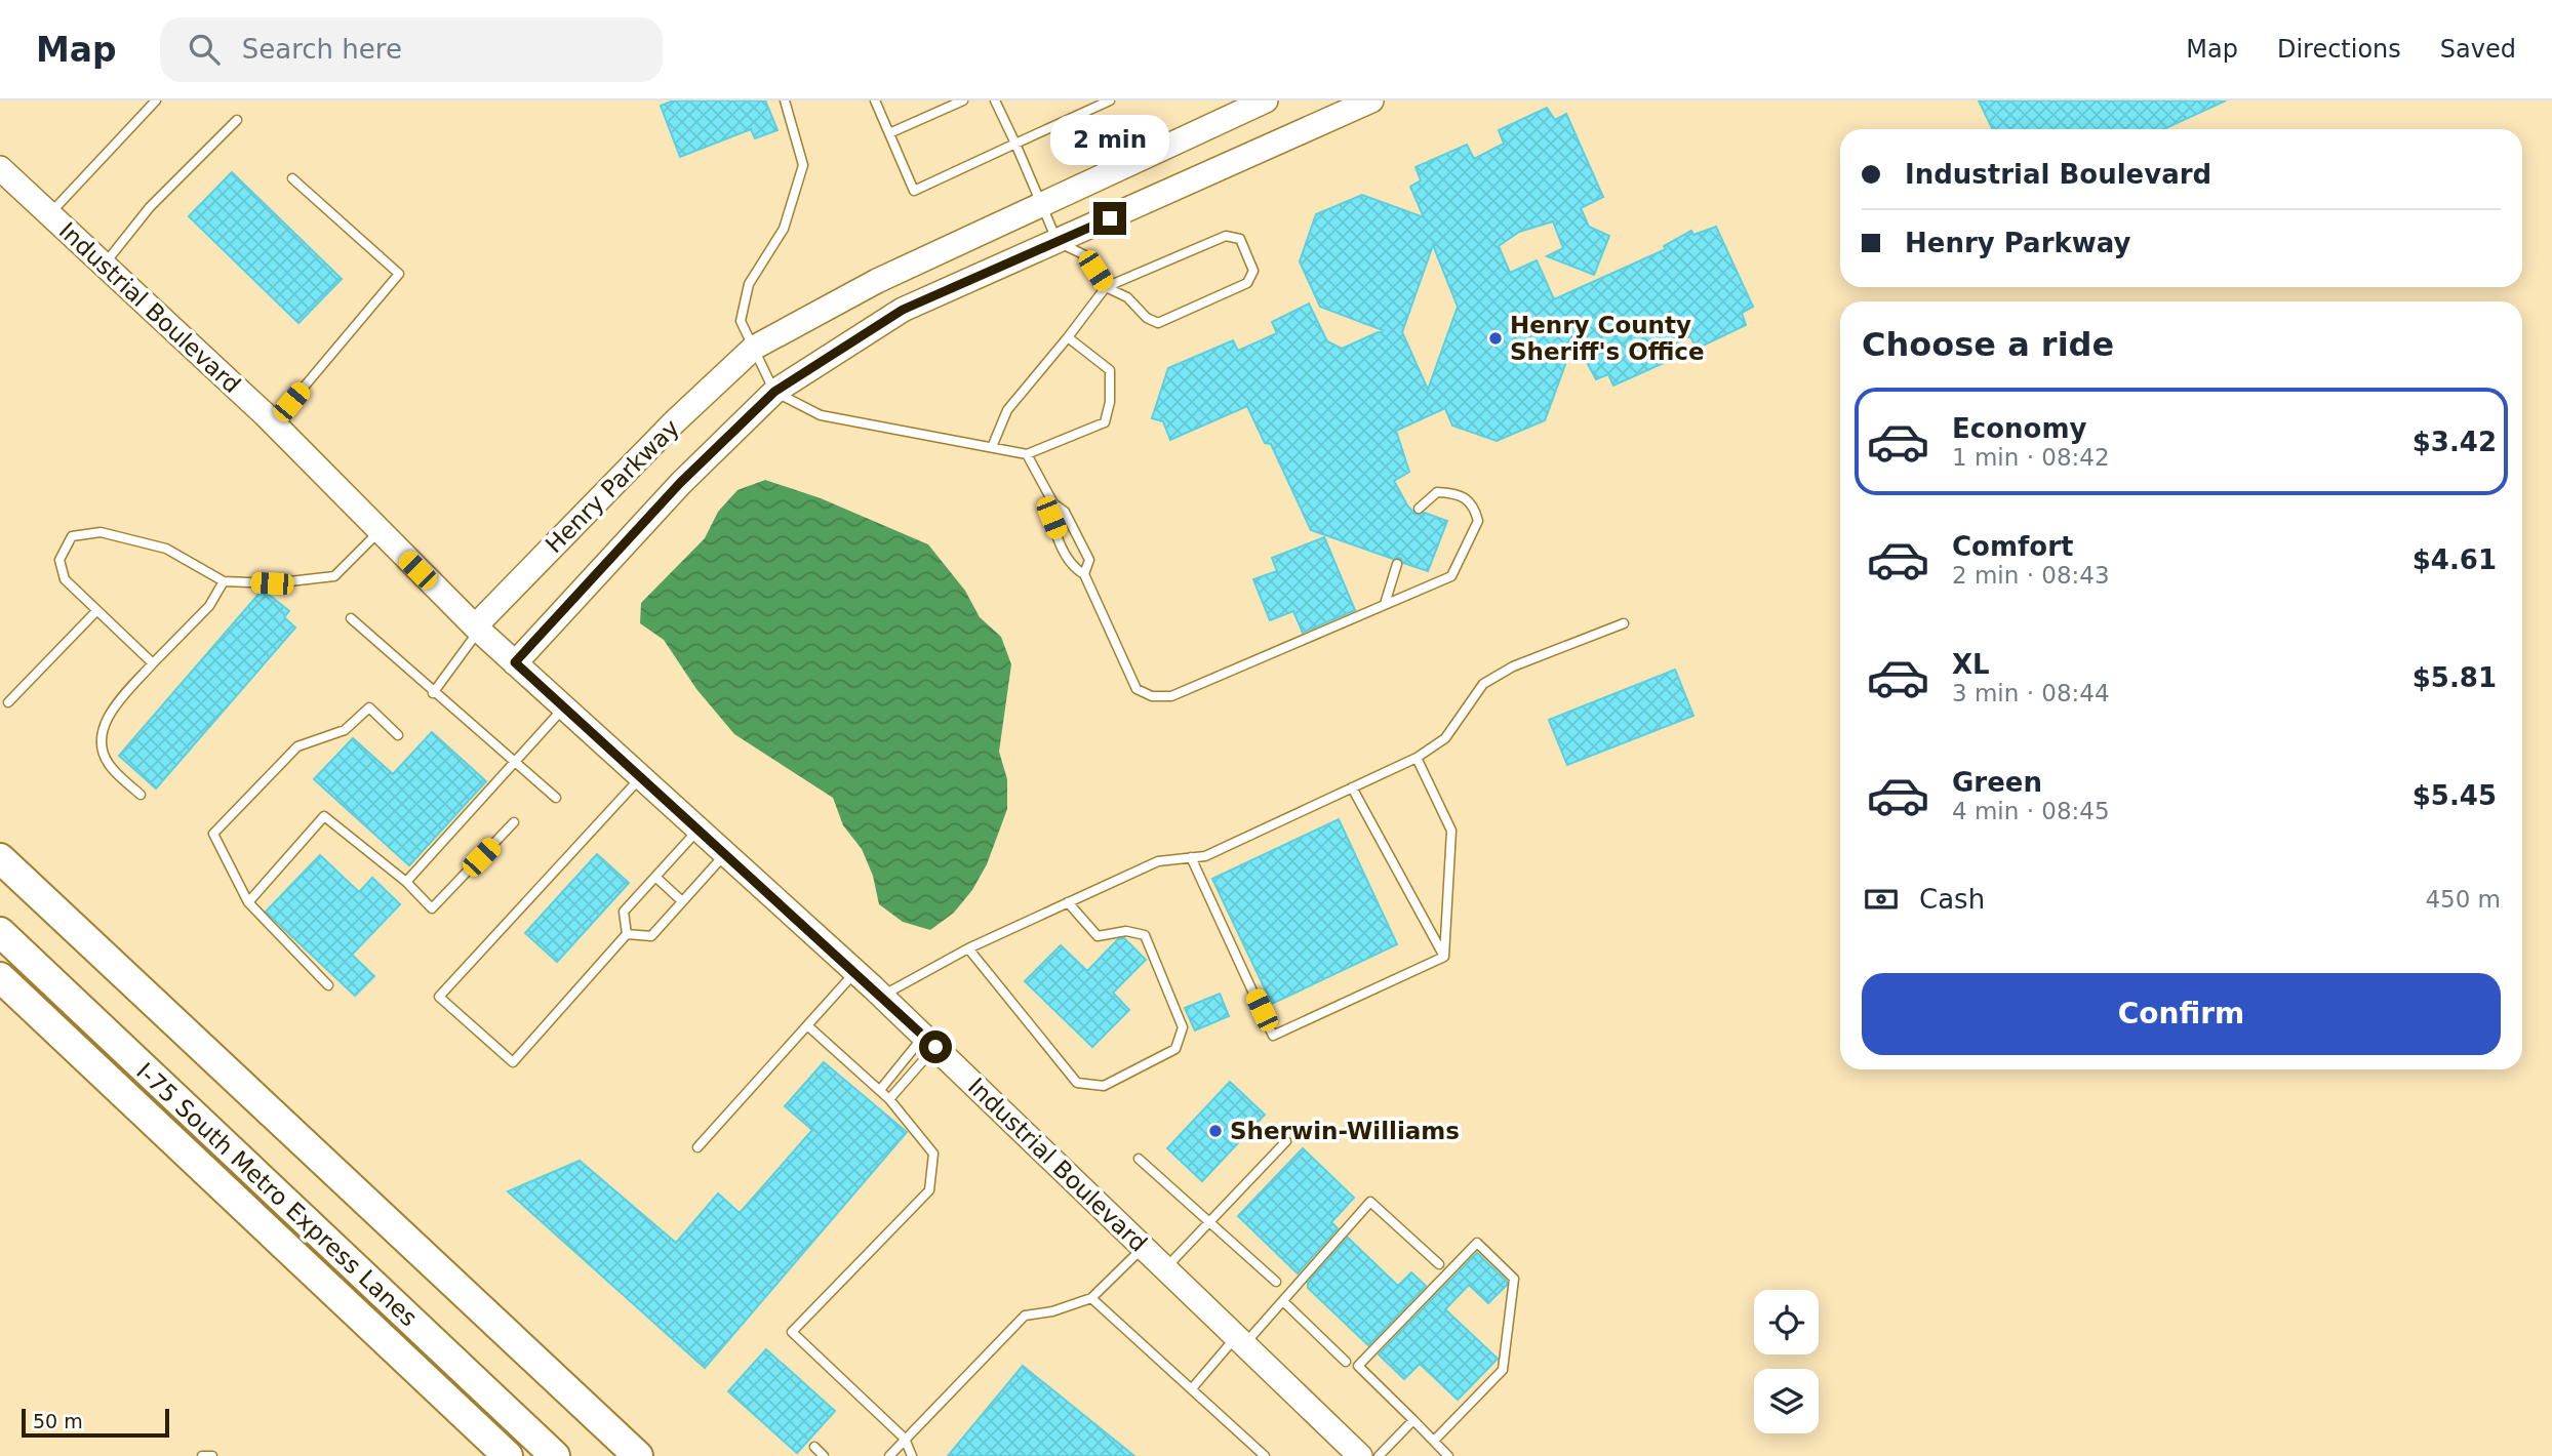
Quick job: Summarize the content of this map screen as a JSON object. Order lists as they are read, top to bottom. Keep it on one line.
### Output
{"streets":{"highway":["I-75 South Metro Express Lanes"],"street":["Industrial Boulevard","Henry Parkway"]},"crossings":[["Industrial Boulevard","Henry Parkway"]],"places":["Henry County Sheriff's Office","Sherwin-Williams"],"scale_bar":"50 m","page":{"header":"Map","search":"Search here","nav":["Map","Directions","Saved"],"bubble":"2 min","banner":["Industrial Boulevard","Henry Parkway"],"heading":"Choose a ride","list":[{"name":"Economy","note":"1 min · 08:42","value":"$3.42"},{"name":"Comfort","note":"2 min · 08:43","value":"$4.61"},{"name":"XL","note":"3 min · 08:44","value":"$5.81"},{"name":"Green","note":"4 min · 08:45","value":"$5.45"}],"pay":["Cash","450 m"],"buttons":"Confirm","scale":"50 m"}}
